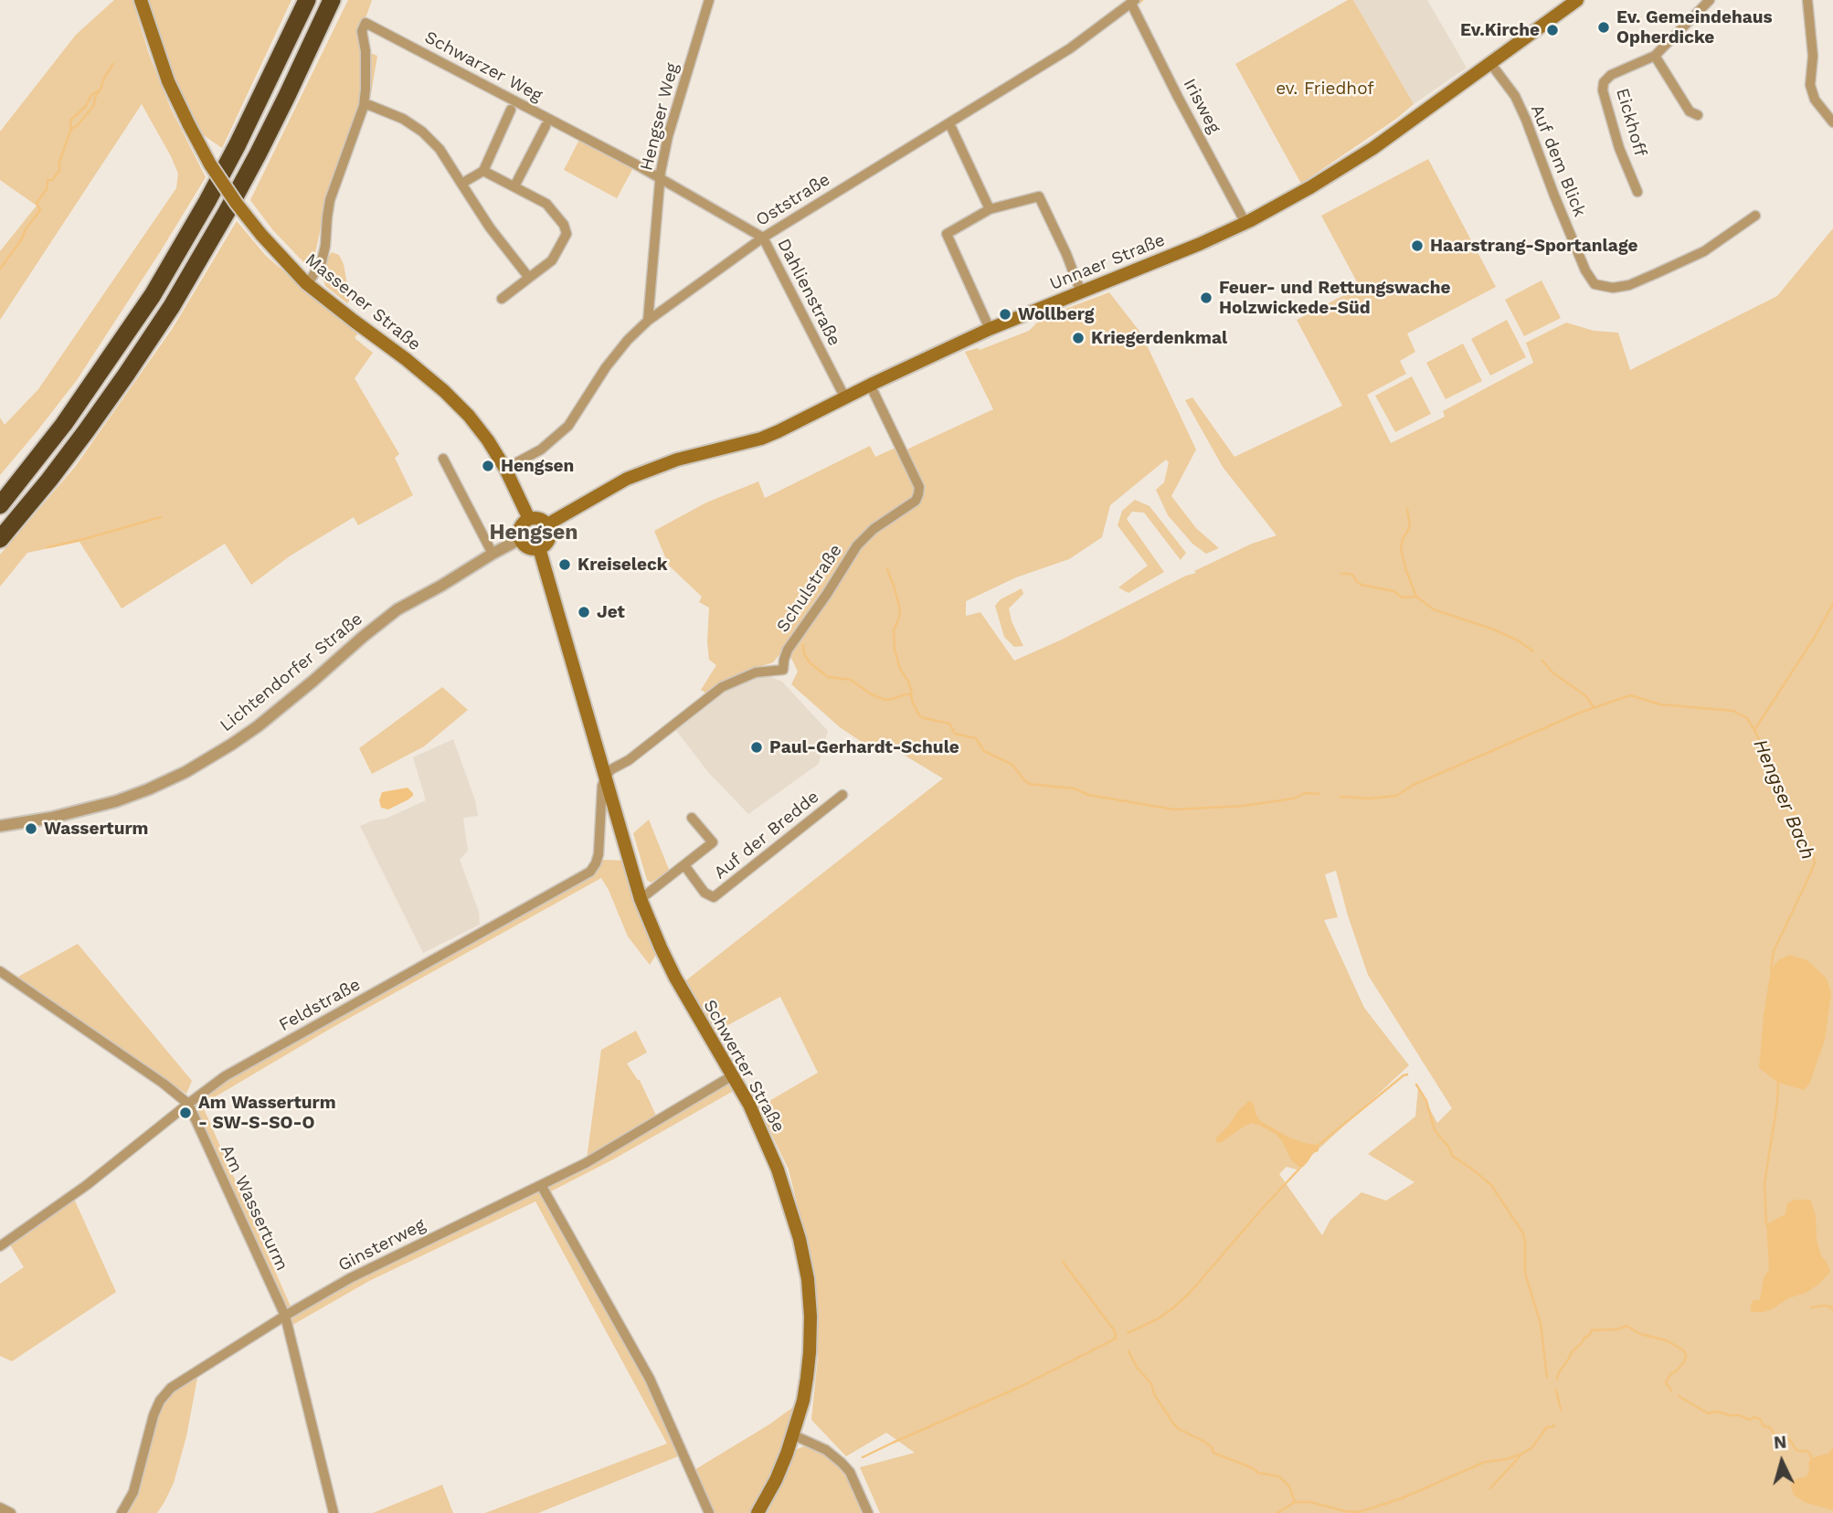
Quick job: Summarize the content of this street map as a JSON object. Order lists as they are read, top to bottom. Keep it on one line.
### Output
{"streets":{"main road":["Unnaer Straße","Massener Straße","Schwerter Straße"],"street":["Schwarzer Weg","Irisweg","Hengser Weg","Eickhoff","Auf dem Blick","Oststraße","Dahlienstraße","Schulstraße","Lichtendorfer Straße","Auf der Bredde","Feldstraße","Am Wasserturm","Ginsterweg"]},"crossings":[["Schwarzer Weg","Hengser Weg"],["Schwarzer Weg","Dahlienstraße"],["Irisweg","Oststraße"],["Irisweg","Unnaer Straße"],["Hengser Weg","Oststraße"],["Hengser Weg","Dahlienstraße"],["Auf dem Blick","Unnaer Straße"],["Oststraße","Dahlienstraße"],["Oststraße","Massener Straße"],["Unnaer Straße","Dahlienstraße"],["Unnaer Straße","Massener Straße"],["Unnaer Straße","Lichtendorfer Straße"],["Unnaer Straße","Schwerter Straße"],["Massener Straße","Lichtendorfer Straße"],["Massener Straße","Schwerter Straße"],["Schulstraße","Feldstraße"],["Schulstraße","Schwerter Straße"],["Lichtendorfer Straße","Schwerter Straße"],["Feldstraße","Schwerter Straße"],["Feldstraße","Am Wasserturm"],["Schwerter Straße","Ginsterweg"],["Am Wasserturm","Ginsterweg"]],"districts":["Hengsen"],"water":["Hengser Bach"],"parks":["ev. Friedhof"],"places":["Ev. Gemeindehaus Opherdicke","Ev.Kirche","Haarstrang-Sportanlage","Feuer- und Rettungswache Holzwickede-Süd","Wollberg","Kriegerdenkmal","Hengsen","Kreiseleck","Jet","Paul-Gerhardt-Schule","Wasserturm","Am Wasserturm - SW-S-SO-O"],"north":"top"}
